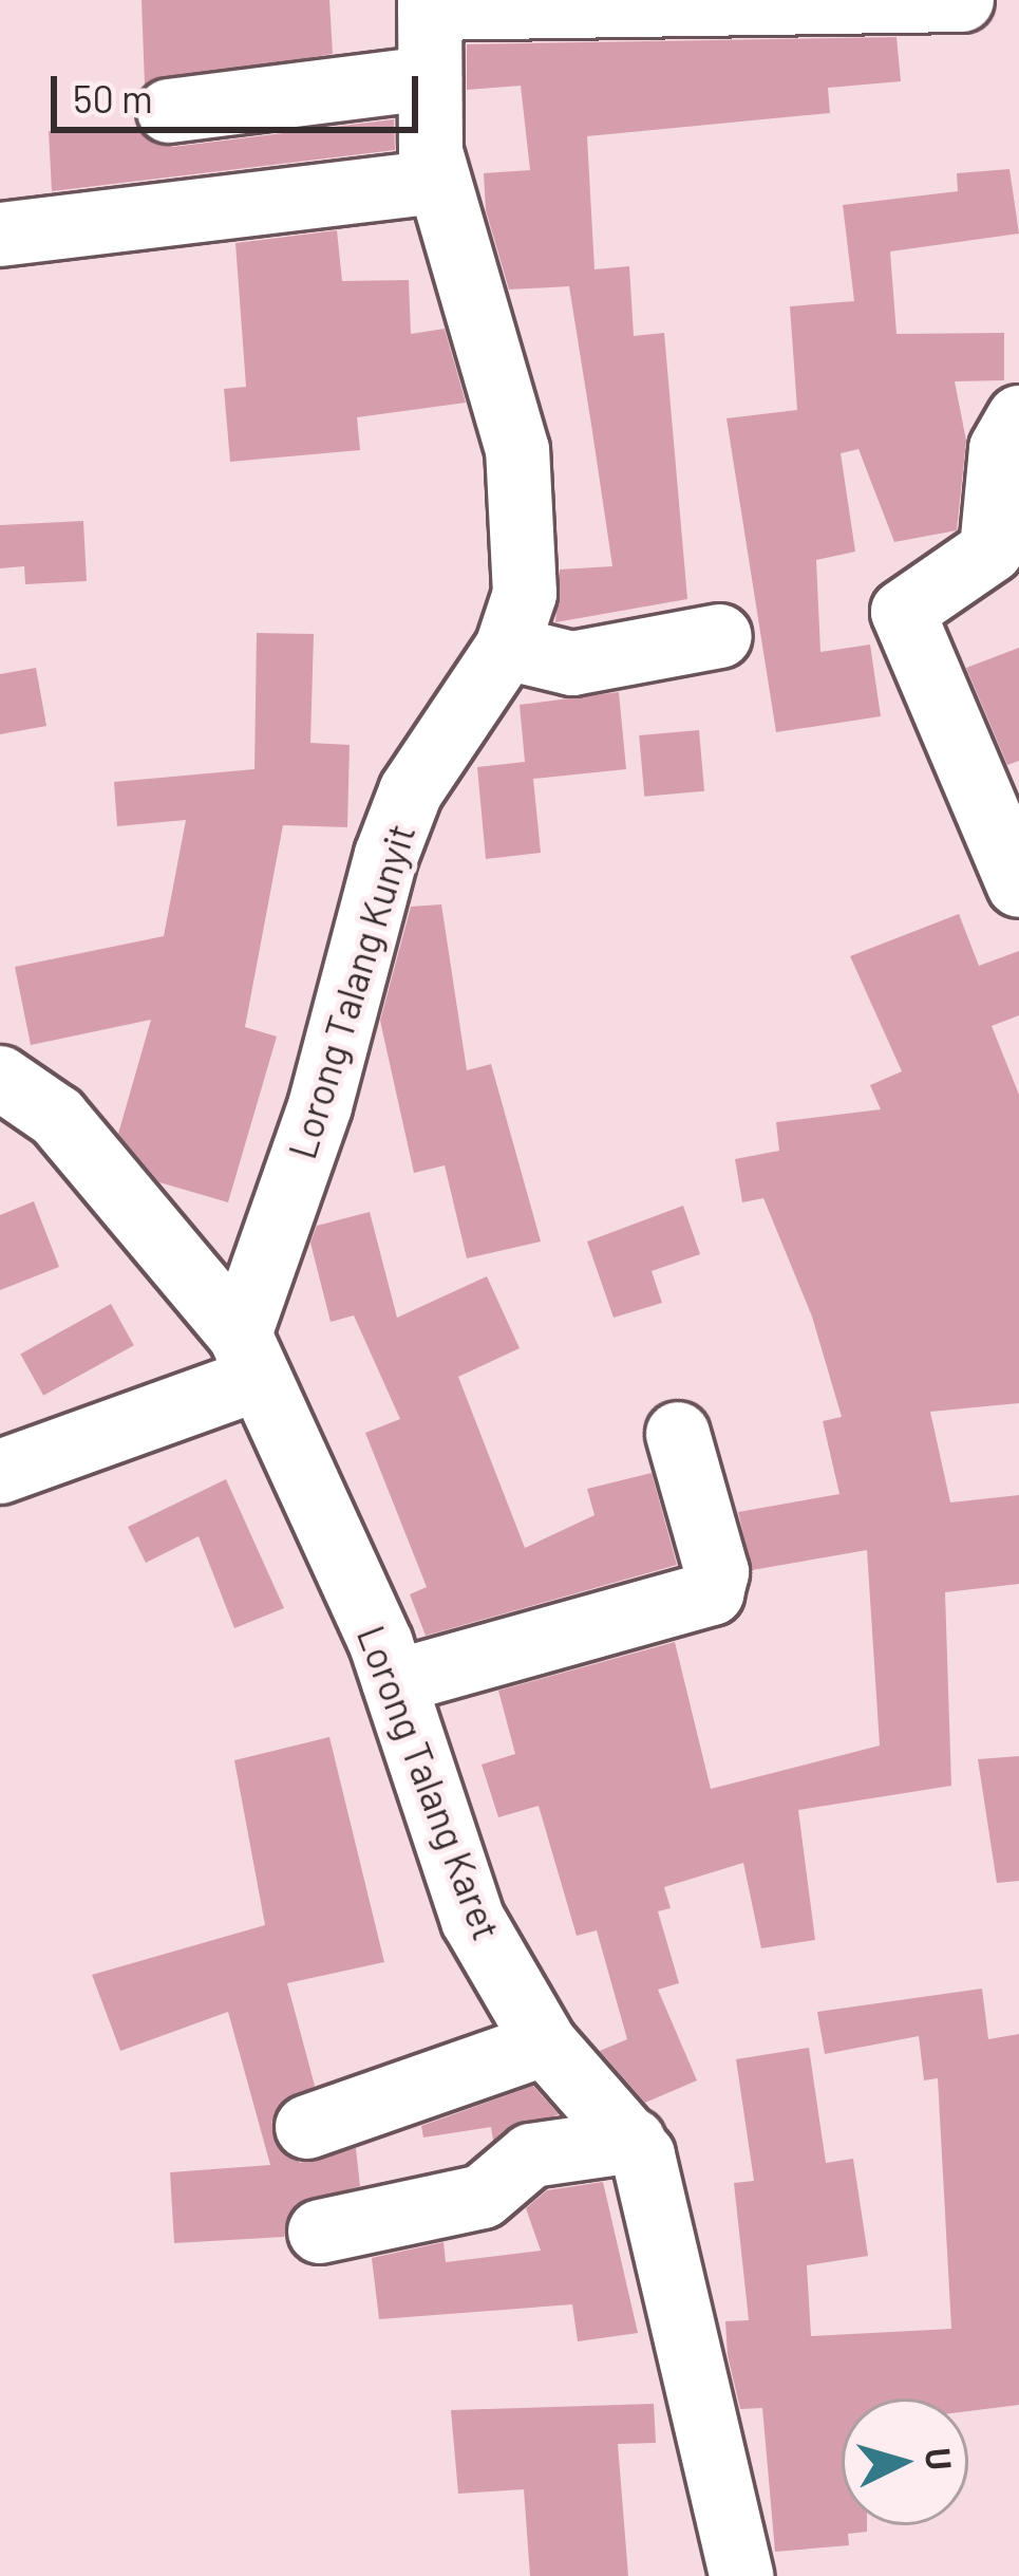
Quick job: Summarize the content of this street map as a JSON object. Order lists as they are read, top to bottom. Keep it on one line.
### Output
{"streets":{"street":["Lorong Talang Kunyit","Lorong Talang Karet"]},"crossings":[["Lorong Talang Kunyit","Lorong Talang Karet"]],"scale_bar":"50 m","north":"right"}
